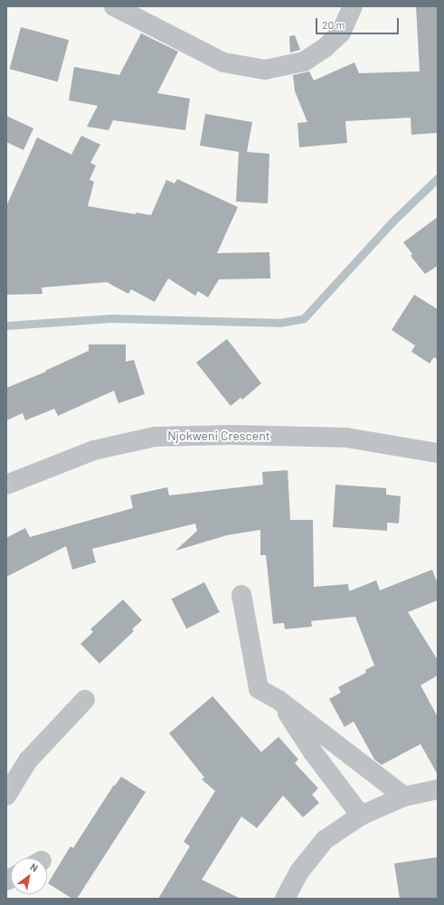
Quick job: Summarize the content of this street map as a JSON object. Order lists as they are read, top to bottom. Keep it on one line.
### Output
{"streets":{"street":["Njokweni Crescent"]},"scale_bar":"20 m","north":"top right"}
